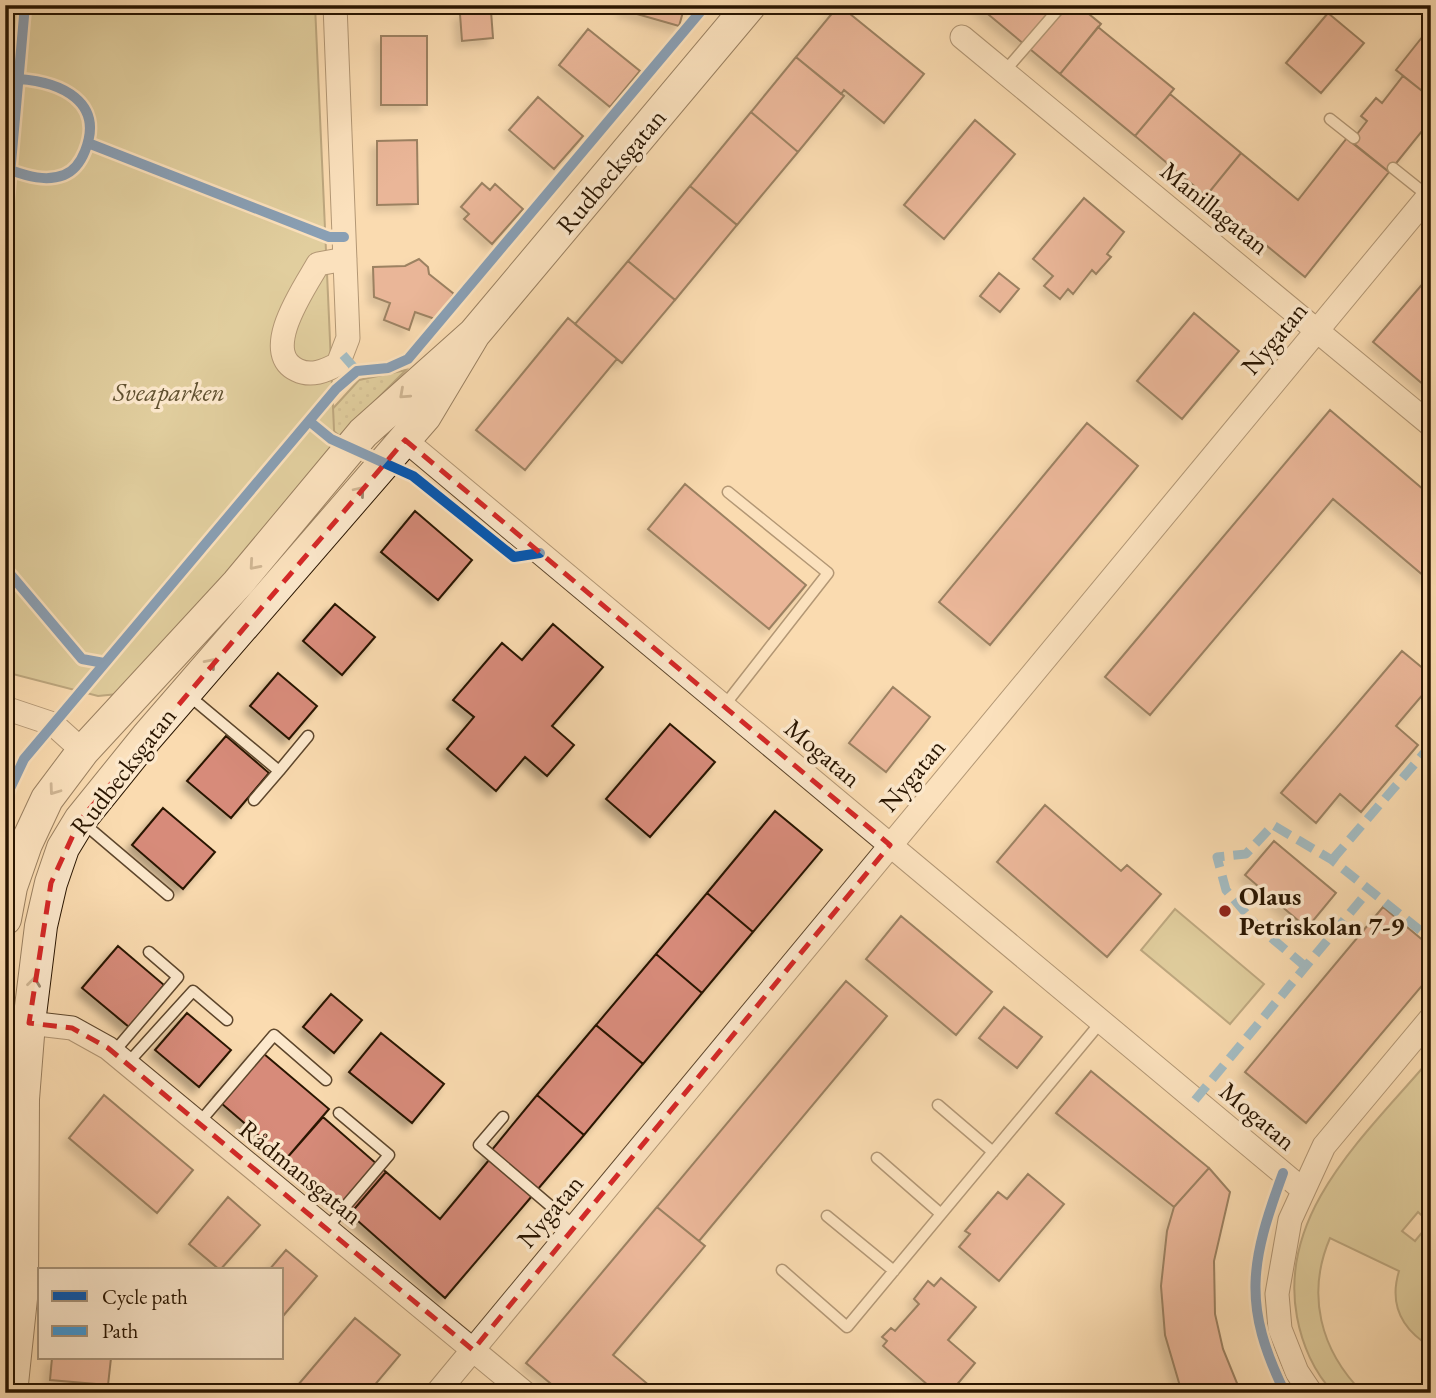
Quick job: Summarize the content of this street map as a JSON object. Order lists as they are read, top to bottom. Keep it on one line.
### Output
{"streets":{"main road":["Rudbecksgatan"],"street":["Manillagatan","Nygatan","Mogatan","Rådmansgatan"]},"crossings":[["Rudbecksgatan","Mogatan"],["Rudbecksgatan","Rådmansgatan"],["Manillagatan","Nygatan"],["Nygatan","Mogatan"],["Nygatan","Rådmansgatan"]],"parks":["Sveaparken"],"places":["Olaus Petriskolan 7-9"],"legend":["Cycle path","Path"]}
